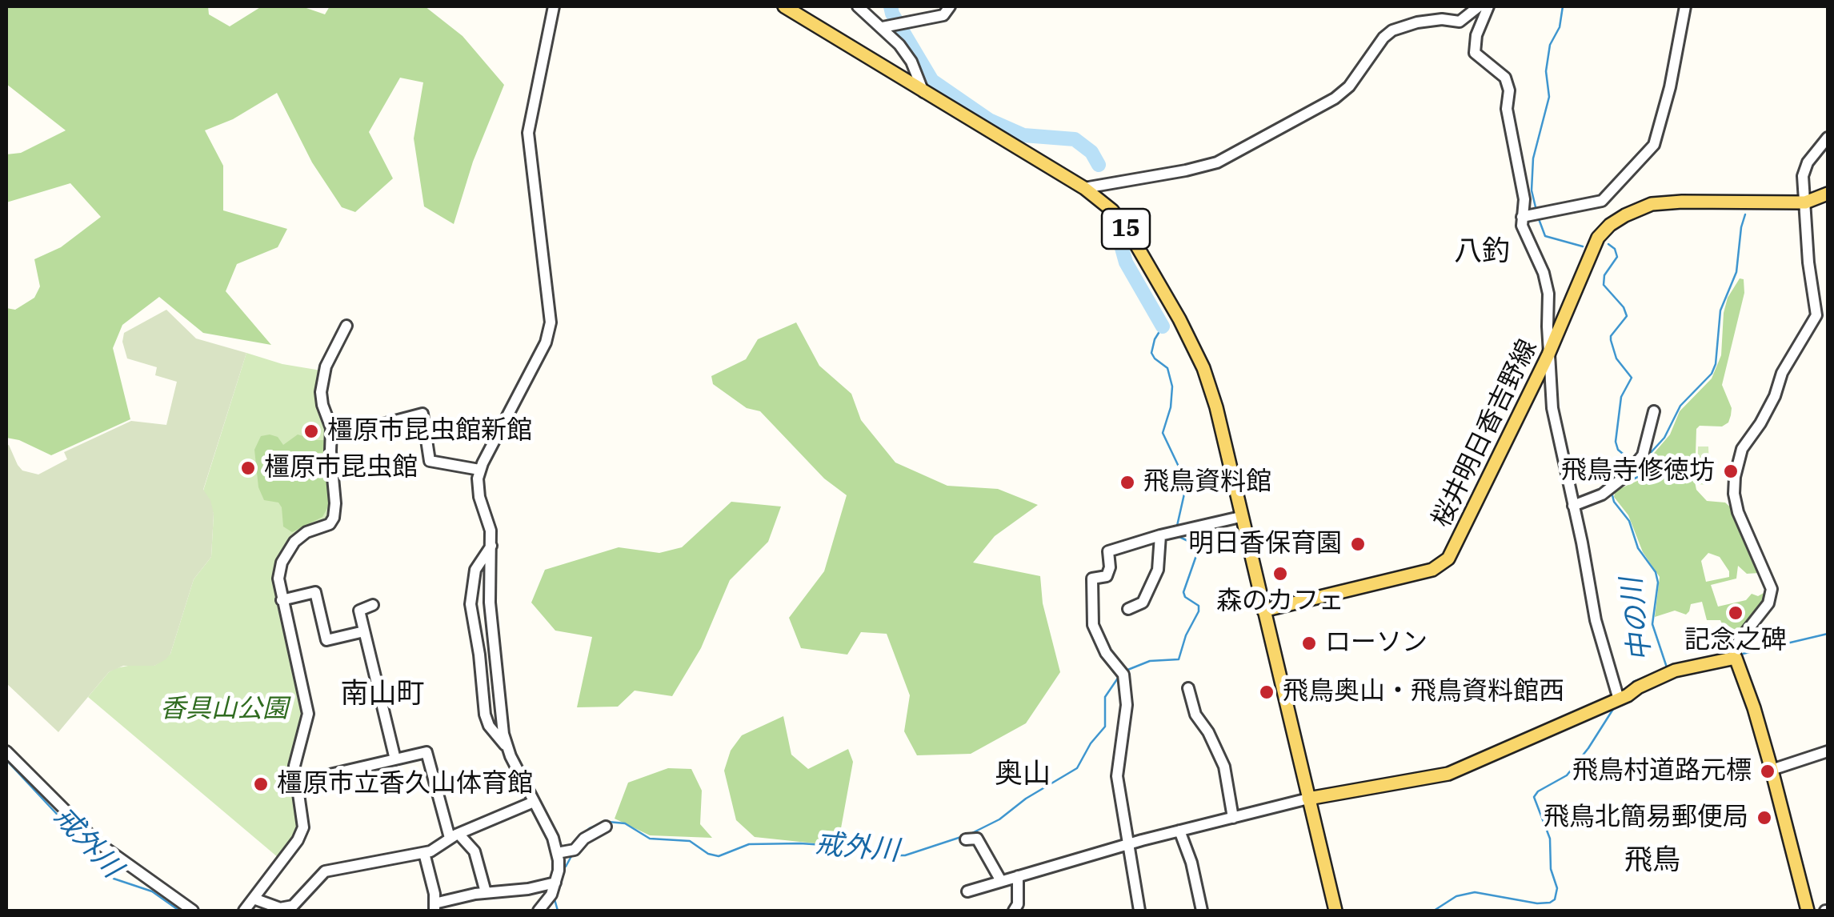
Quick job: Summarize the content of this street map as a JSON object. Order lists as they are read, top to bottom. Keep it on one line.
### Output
{"streets":{"main road":["15","桜井明日香吉野線"]},"crossings":[["15","桜井明日香吉野線"]],"districts":["八釣","南山町","奥山","飛鳥"],"water":["中の川","戒外川"],"parks":["香具山公園"],"places":["橿原市昆虫館新館","橿原市昆虫館","飛鳥寺修徳坊","飛鳥資料館","明日香保育園","森のカフェ","記念之碑","ローソン","飛鳥奥山・飛鳥資料館西","飛鳥村道路元標","橿原市立香久山体育館","飛鳥北簡易郵便局"]}
